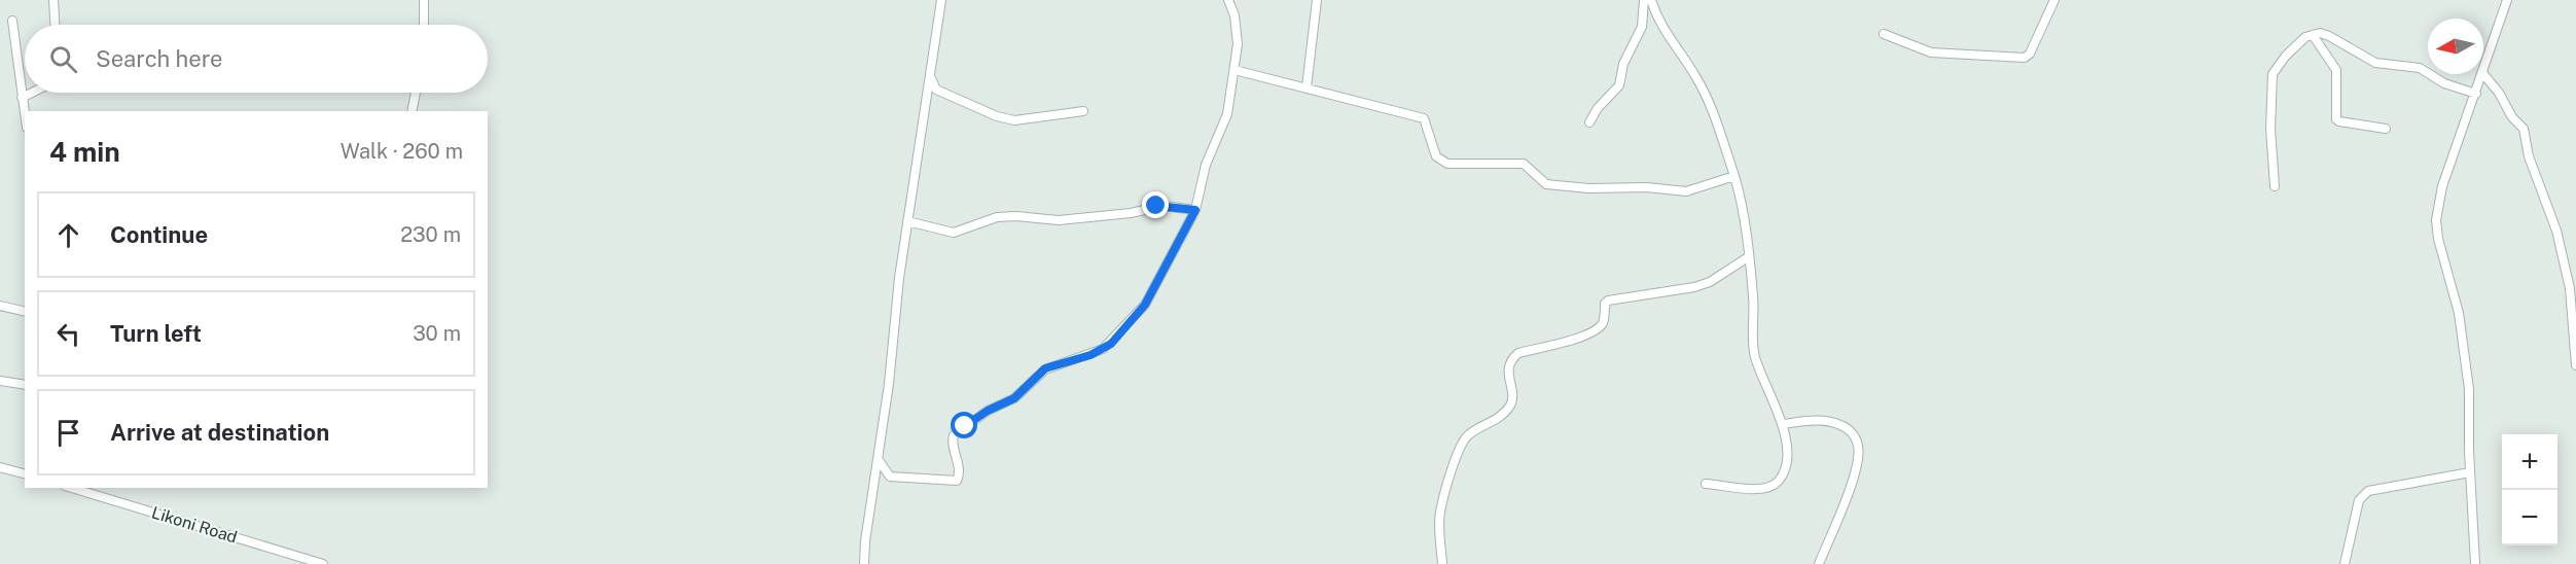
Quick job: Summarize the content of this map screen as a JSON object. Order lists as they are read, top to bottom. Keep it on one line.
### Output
{"streets":{"street":["Likoni Road"]},"north":"left","page":{"search":"Search here","heading":["4 min","Walk · 260 m"],"list":[["Continue","230 m"],["Turn left","30 m"],"Arrive at destination"],"map_buttons":["+","−"]}}
